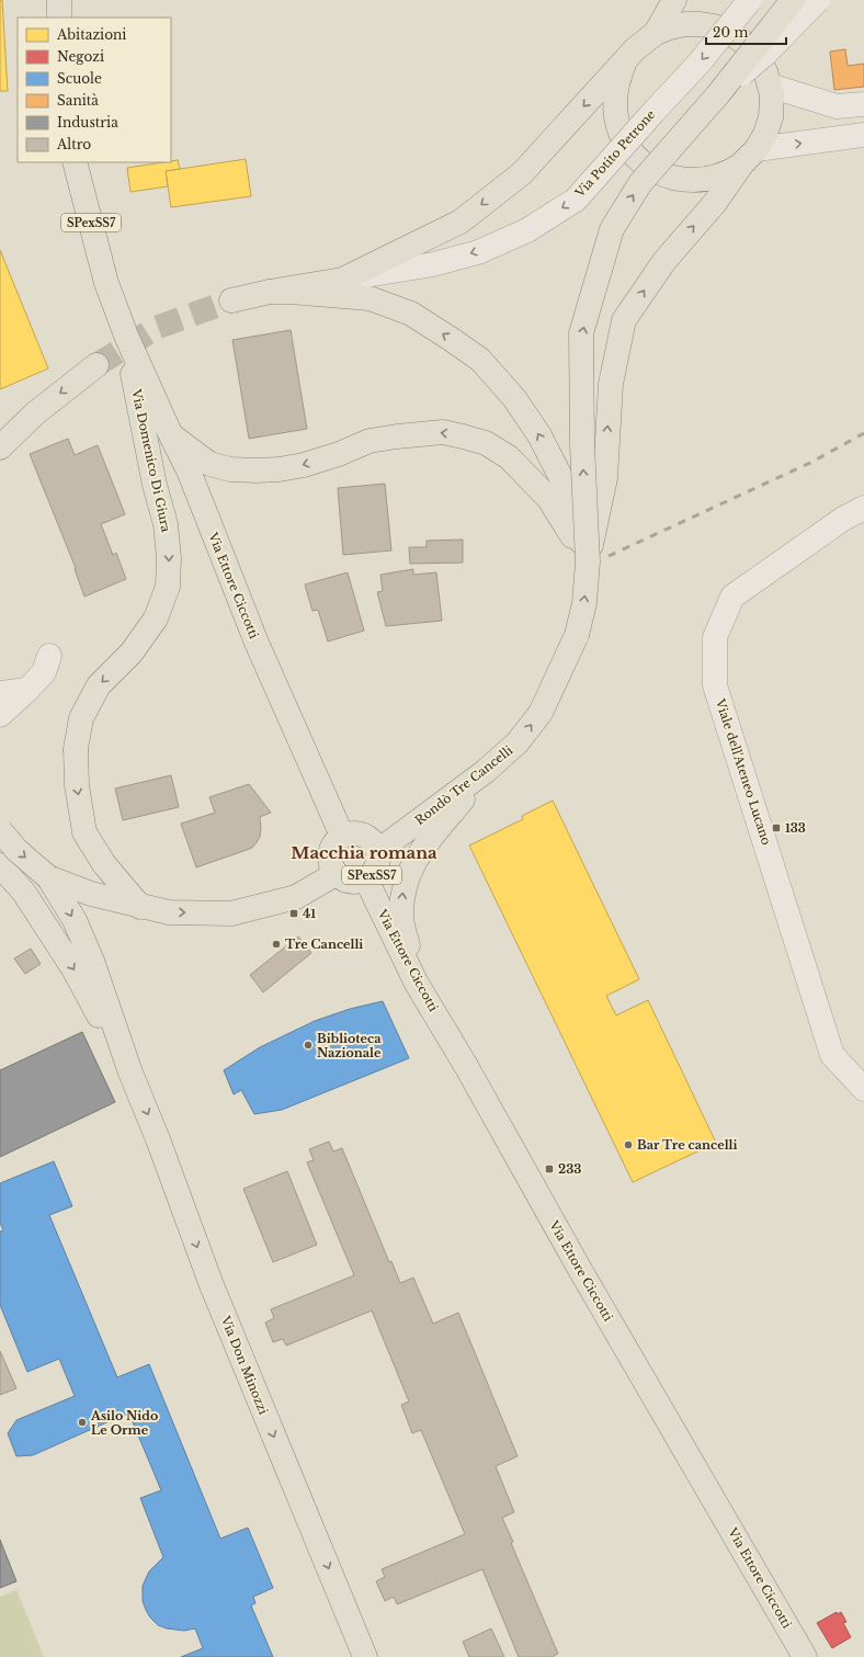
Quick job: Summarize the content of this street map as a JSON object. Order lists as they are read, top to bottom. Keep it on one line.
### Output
{"streets":{"main road":["SPexSS7","Via Domenico Di Giura","Via Ettore Ciccotti","Rondò Tre Cancelli","Via Don Minozzi"],"street":["Via Potito Petrone","Viale dell'Ateneo Lucano"]},"crossings":[["SPexSS7","Via Domenico Di Giura"],["SPexSS7","Via Ettore Ciccotti"],["SPexSS7","Rondò Tre Cancelli"],["Via Domenico Di Giura","Via Ettore Ciccotti"],["Via Ettore Ciccotti","Rondò Tre Cancelli"]],"one_way":["Via Domenico Di Giura","Via Don Minozzi"],"districts":["Macchia romana"],"places":{"transit":["133","41","233"],"other":["Tre Cancelli","Biblioteca Nazionale","Bar Tre cancelli","Asilo Nido Le Orme"]},"legend":["Abitazioni","Negozi","Scuole","Sanità","Industria","Altro"],"scale_bar":"20 m"}
